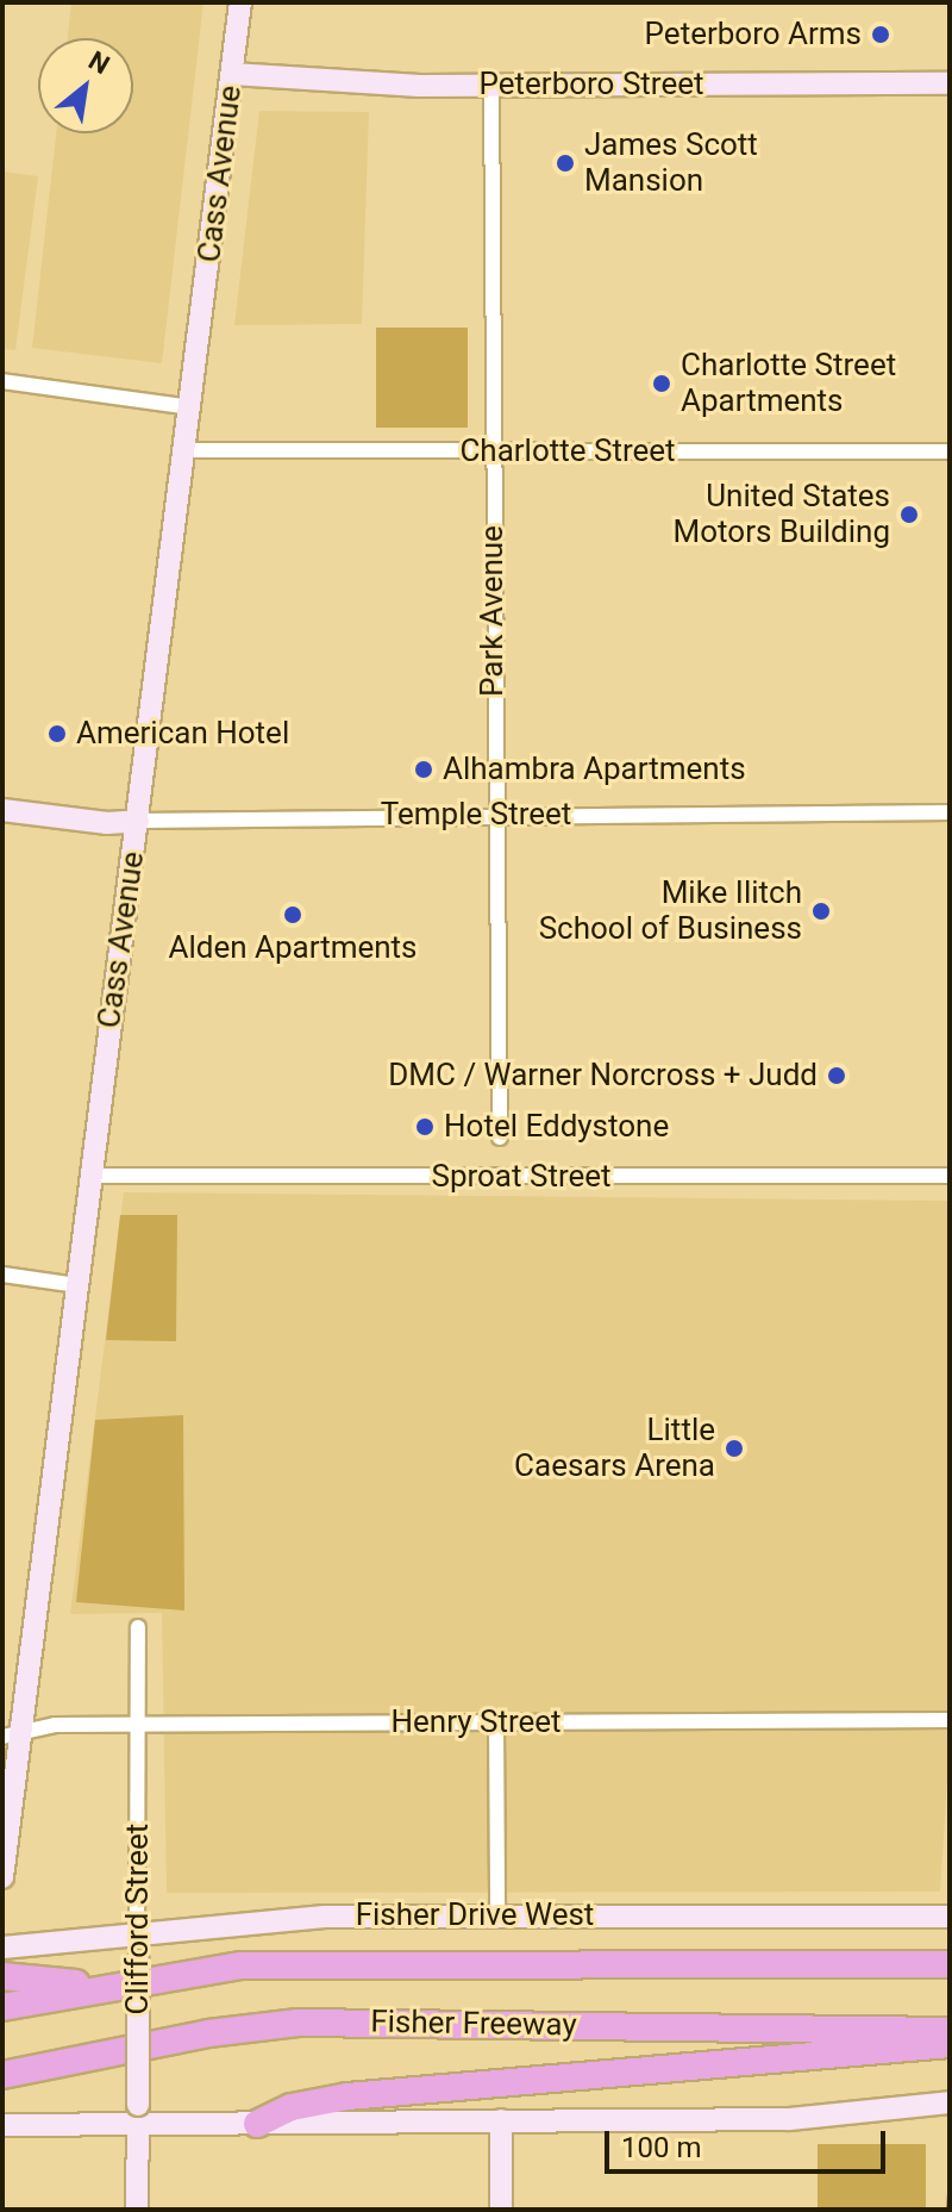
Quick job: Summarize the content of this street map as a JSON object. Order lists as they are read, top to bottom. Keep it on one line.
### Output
{"streets":{"highway":["Fisher Freeway"],"street":["Peterboro Street","Cass Avenue","Charlotte Street","Park Avenue","Temple Street","Sproat Street","Henry Street","Fisher Drive West","Clifford Street"]},"crossings":[["Peterboro Street","Cass Avenue"],["Peterboro Street","Park Avenue"],["Cass Avenue","Charlotte Street"],["Cass Avenue","Temple Street"],["Cass Avenue","Sproat Street"],["Cass Avenue","Henry Street"],["Charlotte Street","Park Avenue"],["Park Avenue","Temple Street"],["Henry Street","Clifford Street"],["Fisher Drive West","Clifford Street"]],"places":["Peterboro Arms","James Scott Mansion","Charlotte Street Apartments","United States Motors Building","American Hotel","Alhambra Apartments","Mike Ilitch School of Business","Alden Apartments","DMC / Warner Norcross + Judd","Hotel Eddystone","Little Caesars Arena"],"scale_bar":"100 m","north":"top right"}
